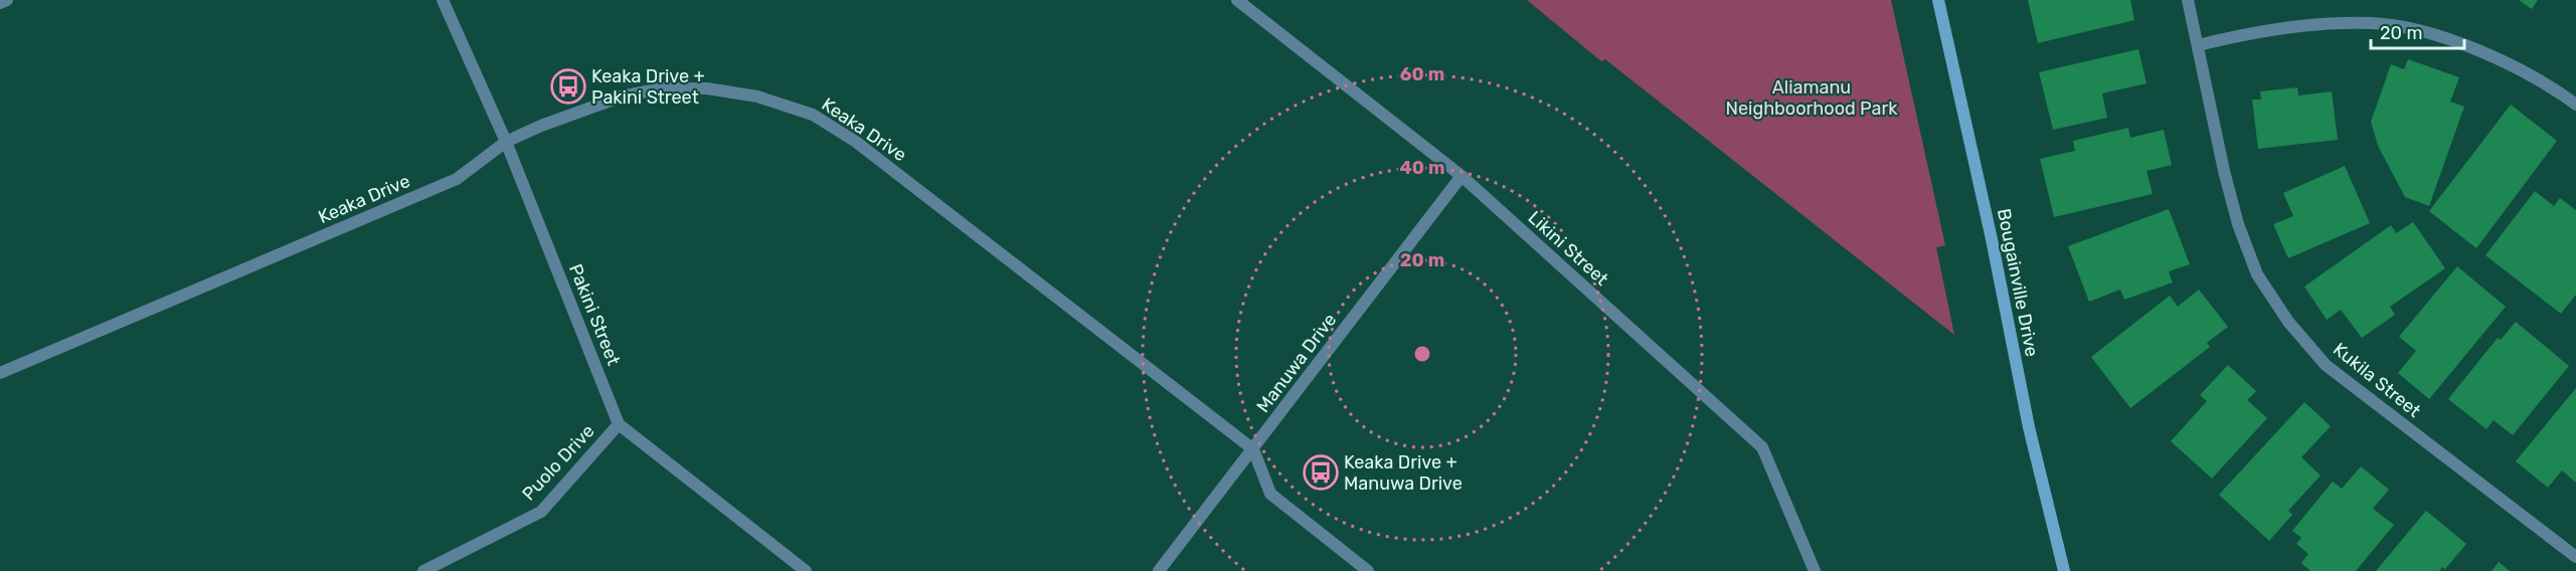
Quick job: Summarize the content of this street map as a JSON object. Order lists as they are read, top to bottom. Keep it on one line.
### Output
{"streets":{"street":["Keaka Drive","Likini Street","Bougainville Drive","Pakini Street","Manuwa Drive","Kukila Street","Puolo Drive"]},"crossings":[["Keaka Drive","Pakini Street"],["Keaka Drive","Manuwa Drive"],["Likini Street","Manuwa Drive"],["Pakini Street","Puolo Drive"]],"parks":["Aliamanu Neighboorhood Park"],"places":{"bus stop":["Keaka Drive + Pakini Street","Keaka Drive + Manuwa Drive"]},"scale_bar":"20 m","rings":["60 m","40 m","20 m"]}
